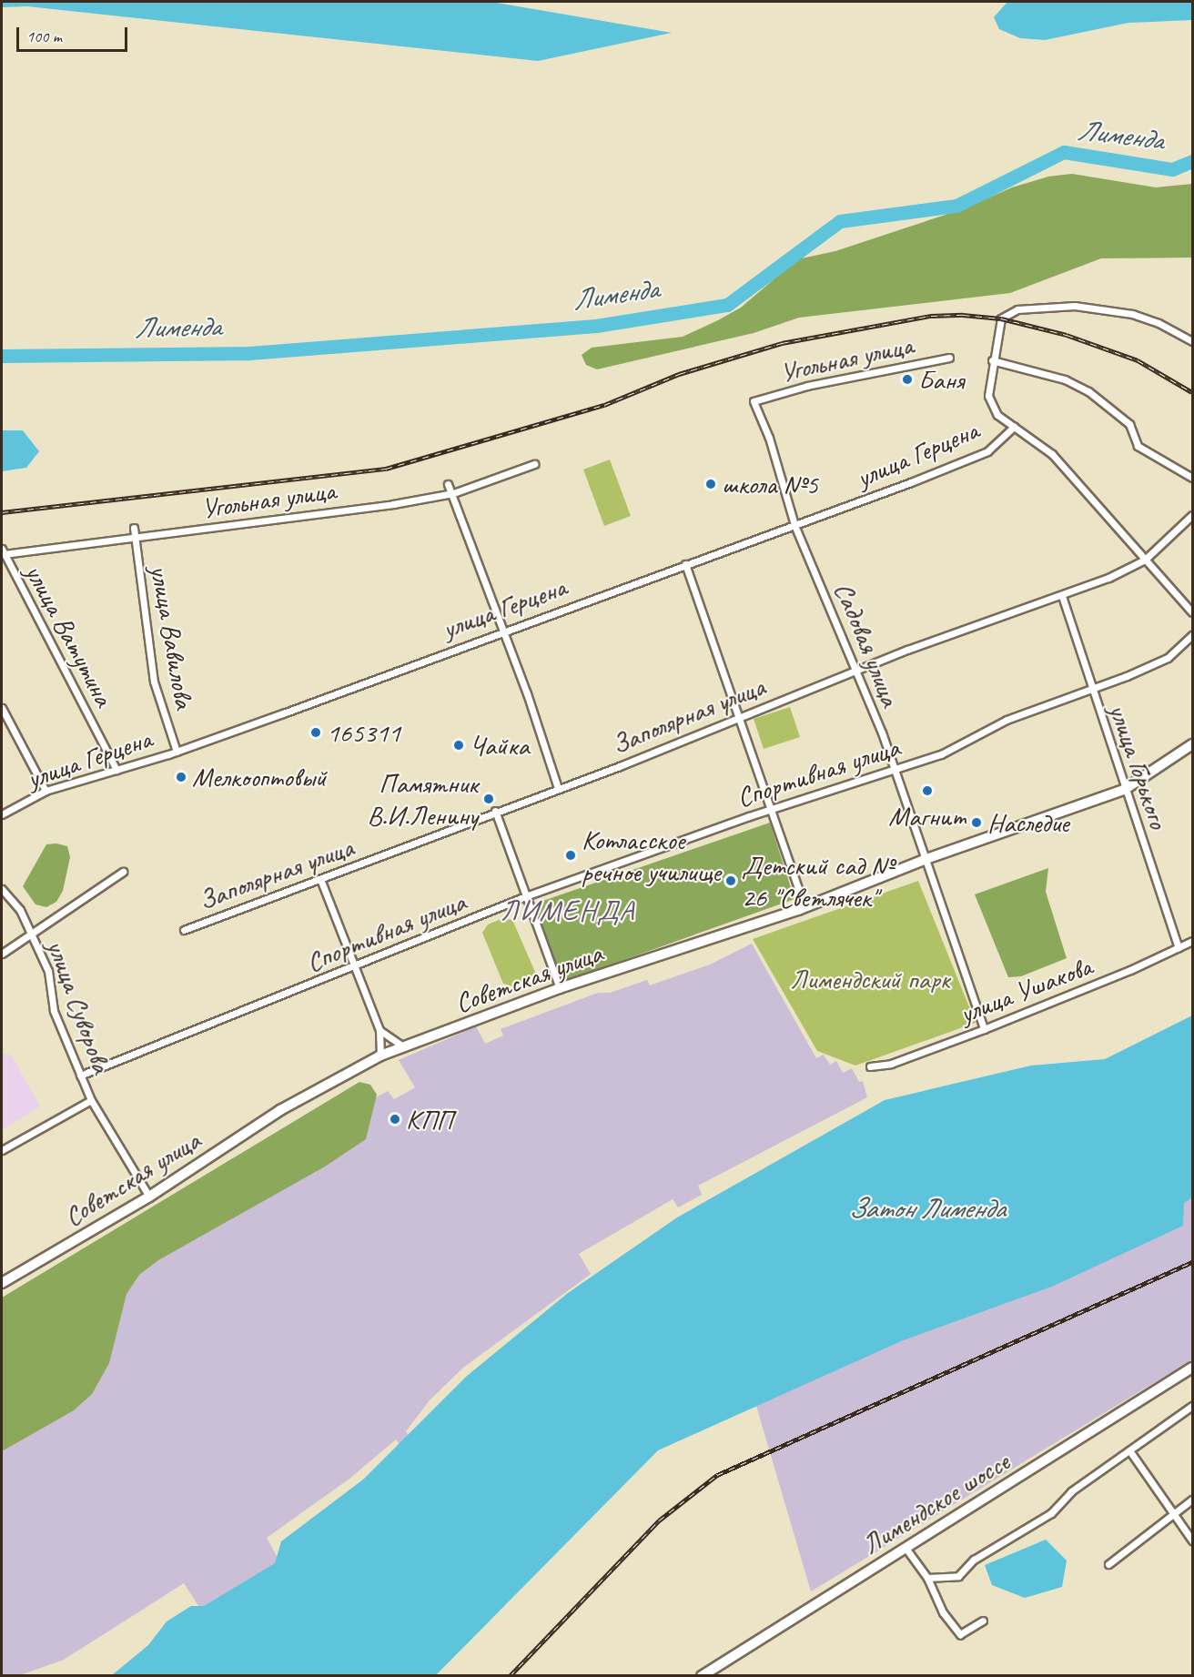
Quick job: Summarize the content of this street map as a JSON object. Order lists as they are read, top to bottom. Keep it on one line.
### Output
{"streets":{"main road":["Советская улица","Лимендское шоссе"],"street":["Угольная улица","улица Герцена","улица Ватутина","улица Вавилова","Садовая улица","Заполярная улица","улица Горького","Спортивная улица","улица Ушакова","улица Суворова"]},"crossings":[["Угольная улица","улица Ватутина"],["Угольная улица","улица Вавилова"],["Угольная улица","Садовая улица"],["улица Герцена","улица Ватутина"],["улица Герцена","улица Вавилова"],["улица Герцена","Садовая улица"],["Садовая улица","Заполярная улица"],["Садовая улица","Спортивная улица"],["Садовая улица","Советская улица"],["Садовая улица","улица Ушакова"],["Заполярная улица","улица Горького"],["улица Горького","Спортивная улица"],["улица Горького","Советская улица"],["улица Горького","улица Ушакова"],["Спортивная улица","улица Суворова"],["Советская улица","улица Суворова"]],"districts":["ЛИ́МЕНДА"],"water":["Лименда","Затон Лименда"],"parks":["Лимендский парк"],"places":["Баня","школа №5","165311","Чайка","Мелкооптовый","Магнит","Памятник В.И.Ленину","Наследие","Котласское речное училище","Детский сад № 26 \"Светлячек\"","КПП"],"scale_bar":"100 m"}
